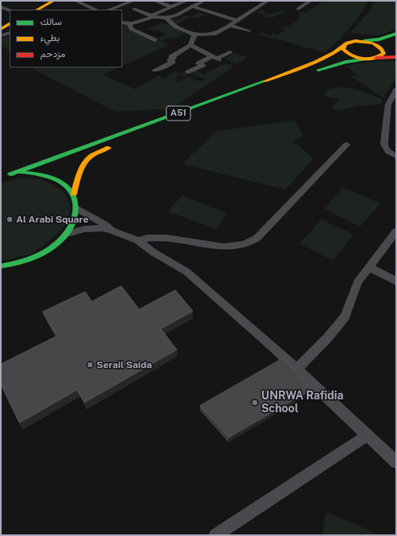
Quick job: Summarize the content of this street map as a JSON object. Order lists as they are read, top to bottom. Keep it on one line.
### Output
{"streets":{"main road":["A51"]},"places":["Al Arabi Square","Serail Saida","UNRWA Rafidia School"],"legend":["سالك","بطيء","مزدحم"]}
